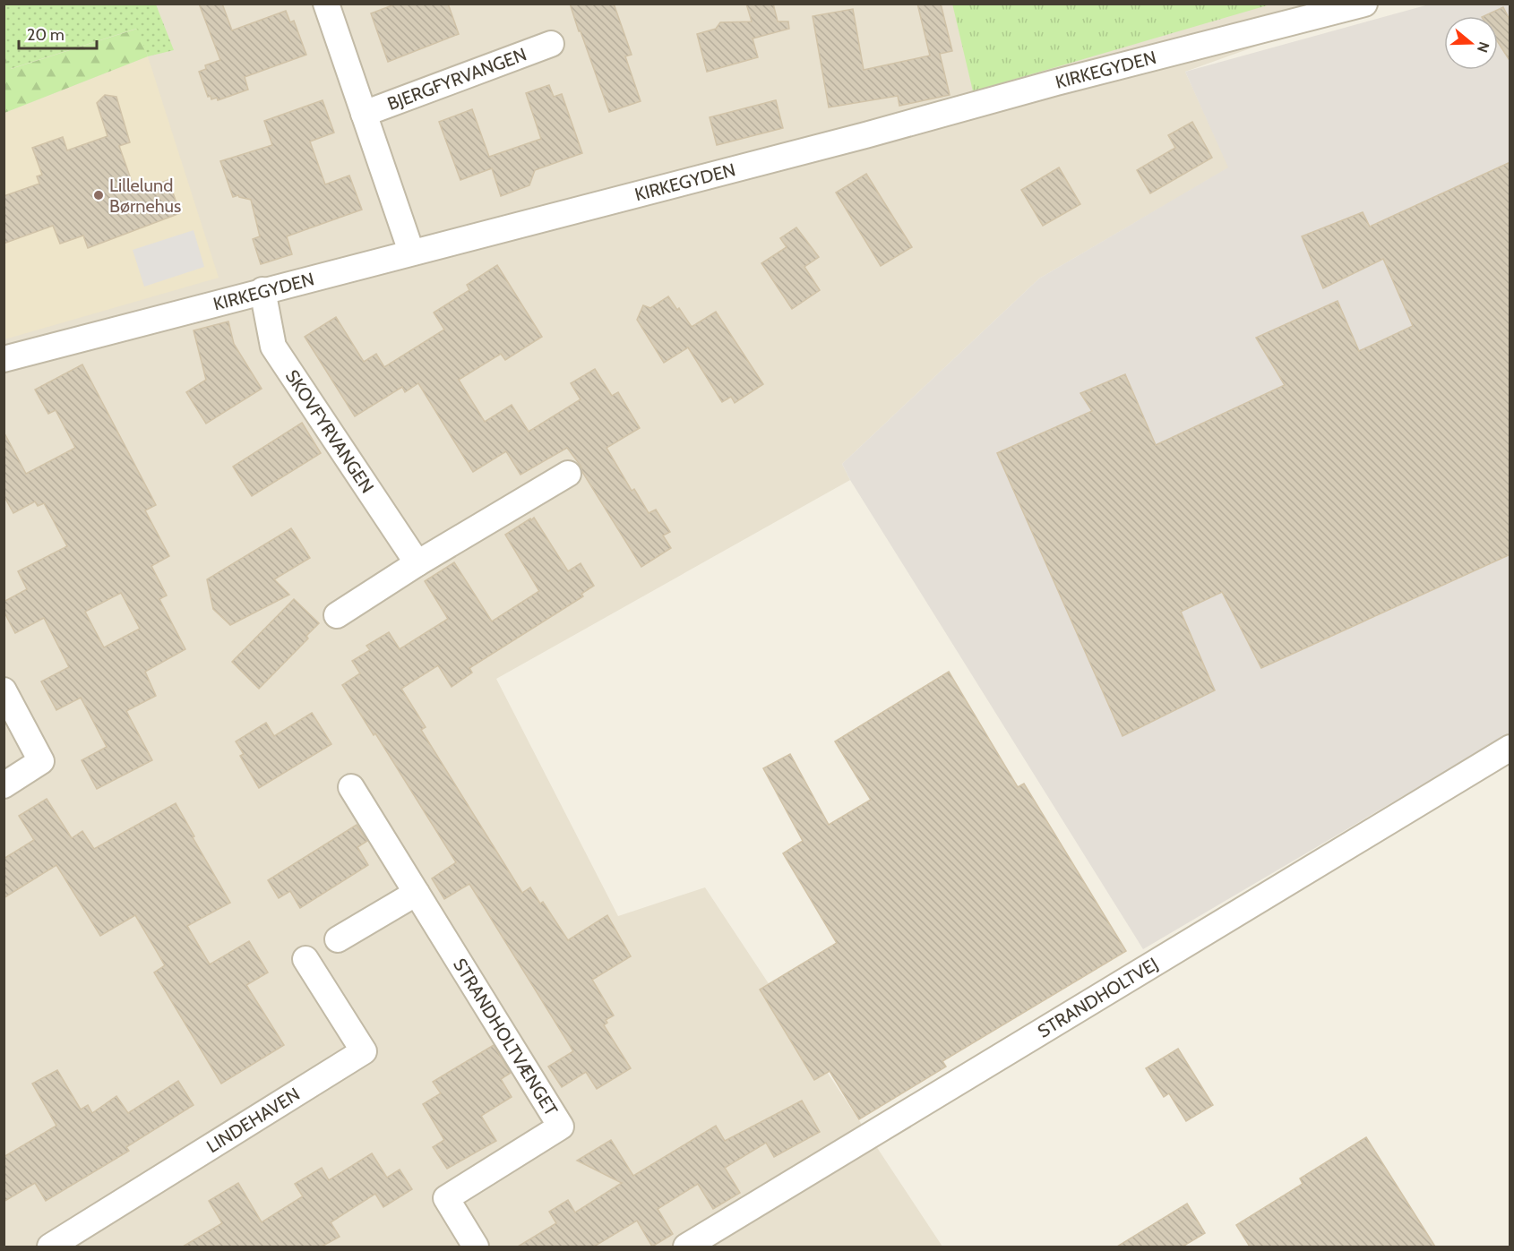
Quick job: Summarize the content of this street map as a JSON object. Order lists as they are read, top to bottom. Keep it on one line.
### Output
{"streets":{"street":["KIRKEGYDEN","BJERGFYRVANGEN","SKOVFYRVANGEN","STRANDHOLTVEJ","STRANDHOLTVÆNGET","LINDEHAVEN"]},"crossings":[["KIRKEGYDEN","BJERGFYRVANGEN"],["KIRKEGYDEN","SKOVFYRVANGEN"]],"places":["Lillelund Børnehus"],"scale_bar":"20 m","north":"right"}
